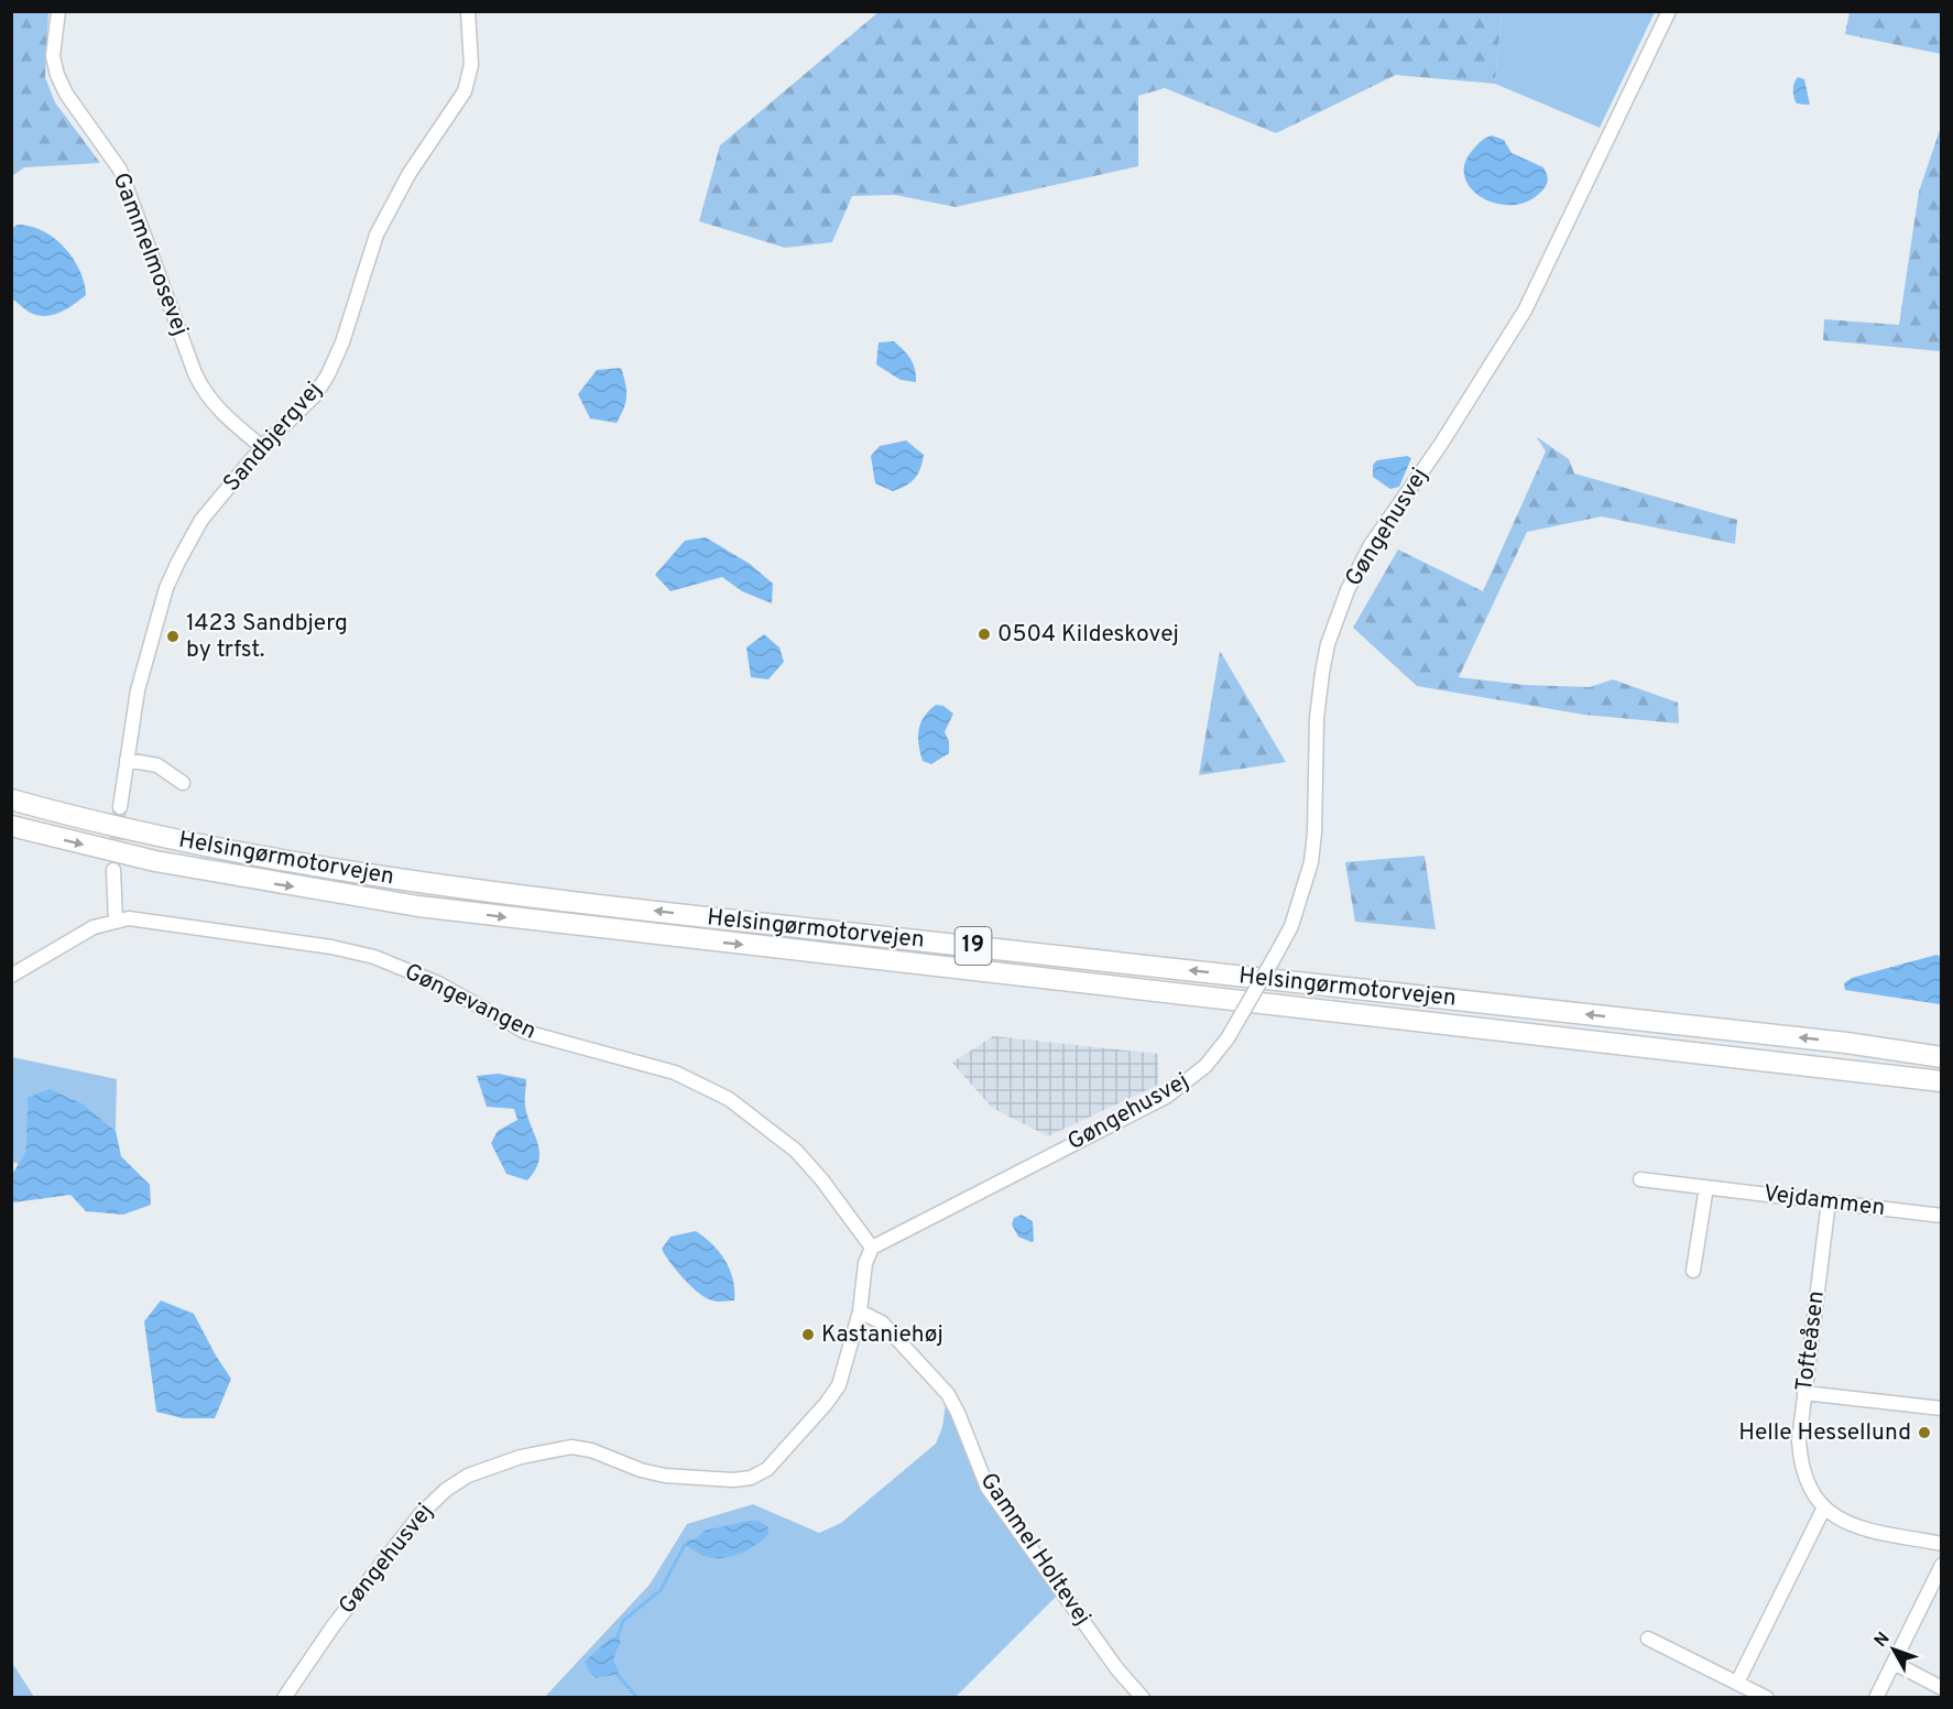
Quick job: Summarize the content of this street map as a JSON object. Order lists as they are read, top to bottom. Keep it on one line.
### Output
{"streets":{"highway":["Helsingørmotorvejen","19"],"street":["Gammelmosevej","Sandbjergvej","Gøngehusvej","Gøngevangen","Vejdammen","Tofteåsen","Gammel Holtevej"]},"crossings":[["Gammelmosevej","Sandbjergvej"],["Gøngehusvej","Gøngevangen"],["Gøngehusvej","Gammel Holtevej"],["Vejdammen","Tofteåsen"]],"places":["0504 Kildeskovej","1423 Sandbjerg by trfst.","Kastaniehøj","Helle Hessellund"],"north":"top left"}
